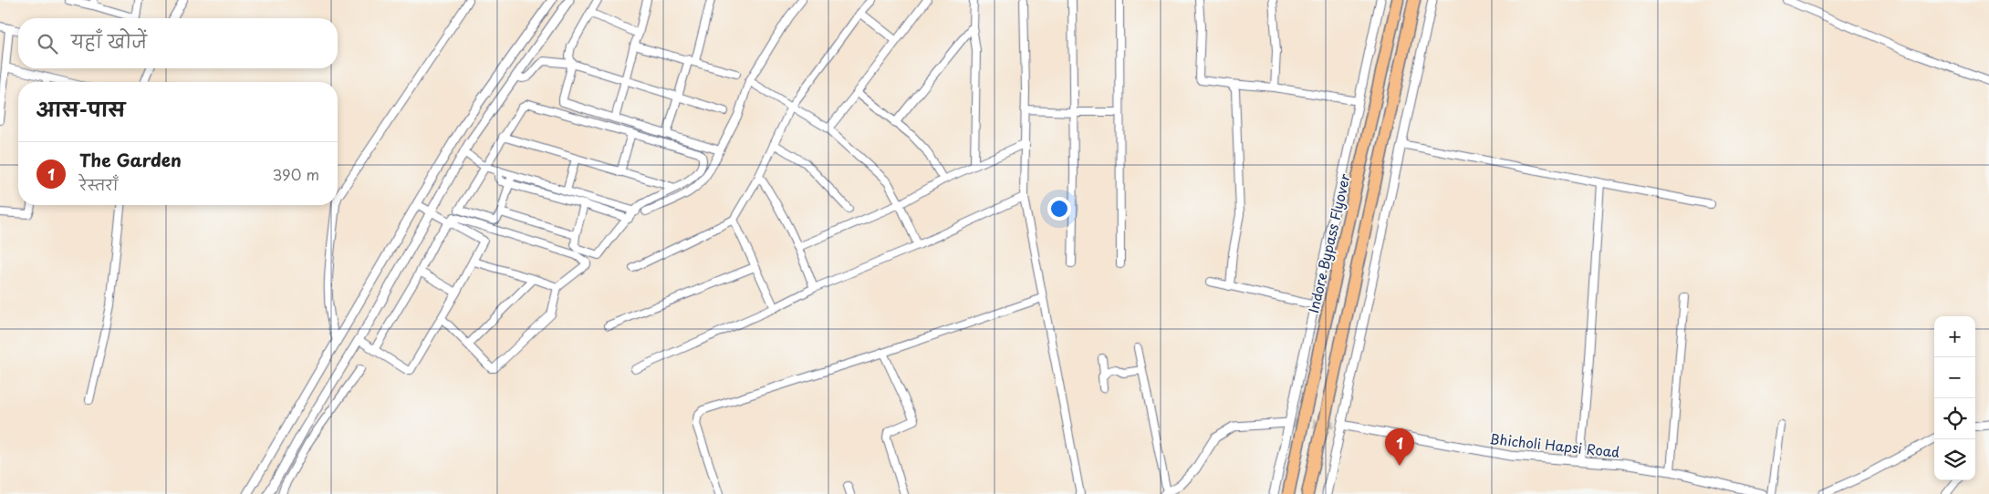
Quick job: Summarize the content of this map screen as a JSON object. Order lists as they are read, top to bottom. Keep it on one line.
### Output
{"streets":{"highway":["Indore Bypass Flyover"],"street":["Bhicholi Hapsi Road"]},"page":{"search":"यहाँ खोजें","heading":"आस-पास","list":[{"mark":"1","name":"The Garden","note":"रेस्तराँ","value":"390 m"}],"map_buttons":["+","−"],"pins":"1"}}
